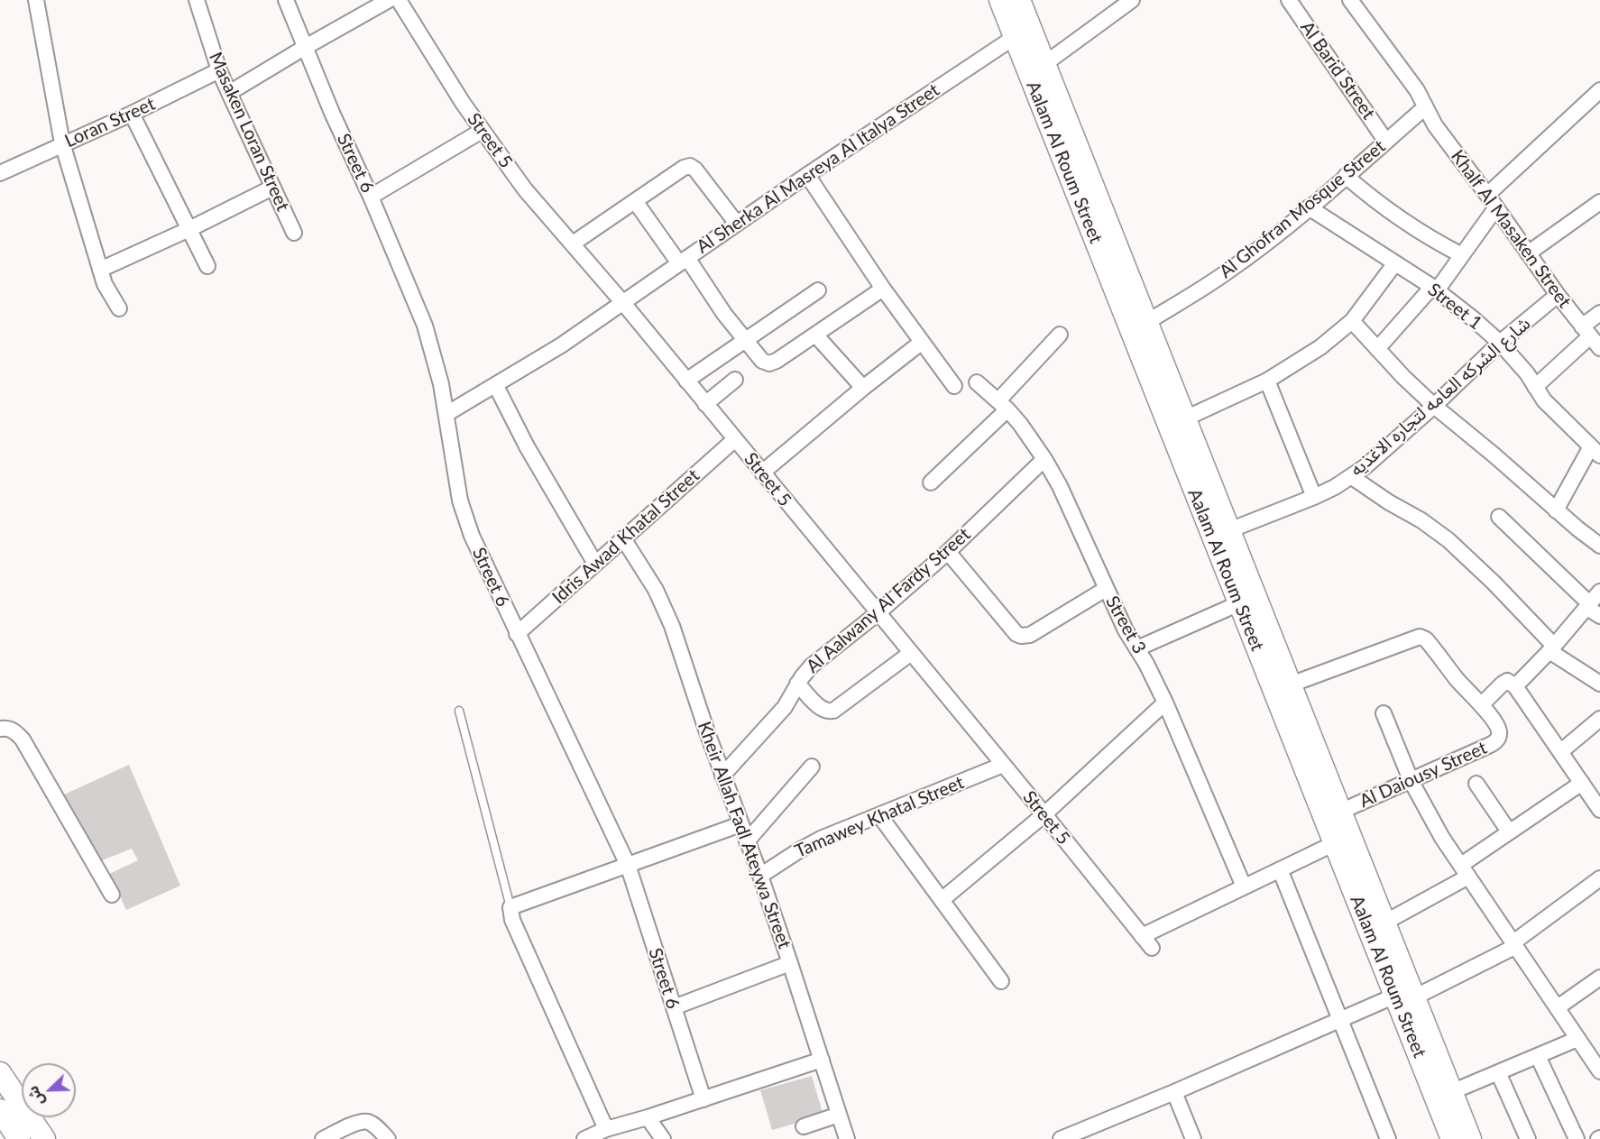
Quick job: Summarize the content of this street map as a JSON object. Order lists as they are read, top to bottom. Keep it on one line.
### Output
{"streets":{"street":["Al Barid Street","Loran Street","Masaken Loran Street","Street 5","Aalam Al Roum Street","Street 6","Al Sherka Al Masreya Al Italya Street","Al Ghofran Mosque Street","Khalf Al Masaken Street","Street 1","شارع الشركه العامه لتجاره الاغذيه","Idris Awad Khatal Street","Al Aalwany Al Fardy Street","Street 3","Al Daiousy Street","Tamawey Khatal Street","Kheir Allah Fadl Ateywa Street"]},"crossings":[["Al Barid Street","Al Ghofran Mosque Street"],["Loran Street","Masaken Loran Street"],["Street 5","Al Sherka Al Masreya Al Italya Street"],["Street 5","Idris Awad Khatal Street"],["Street 5","Al Aalwany Al Fardy Street"],["Street 5","Tamawey Khatal Street"],["Aalam Al Roum Street","Al Sherka Al Masreya Al Italya Street"],["Aalam Al Roum Street","Al Ghofran Mosque Street"],["Aalam Al Roum Street","شارع الشركه العامه لتجاره الاغذيه"],["Aalam Al Roum Street","Al Daiousy Street"],["Street 6","Al Sherka Al Masreya Al Italya Street"],["Street 6","Idris Awad Khatal Street"],["Al Ghofran Mosque Street","Khalf Al Masaken Street"],["Al Ghofran Mosque Street","Street 1"],["Khalf Al Masaken Street","شارع الشركه العامه لتجاره الاغذيه"],["Street 1","شارع الشركه العامه لتجاره الاغذيه"],["Idris Awad Khatal Street","Kheir Allah Fadl Ateywa Street"],["Al Aalwany Al Fardy Street","Street 3"],["Al Aalwany Al Fardy Street","Kheir Allah Fadl Ateywa Street"],["Tamawey Khatal Street","Kheir Allah Fadl Ateywa Street"]],"north":"bottom left"}
